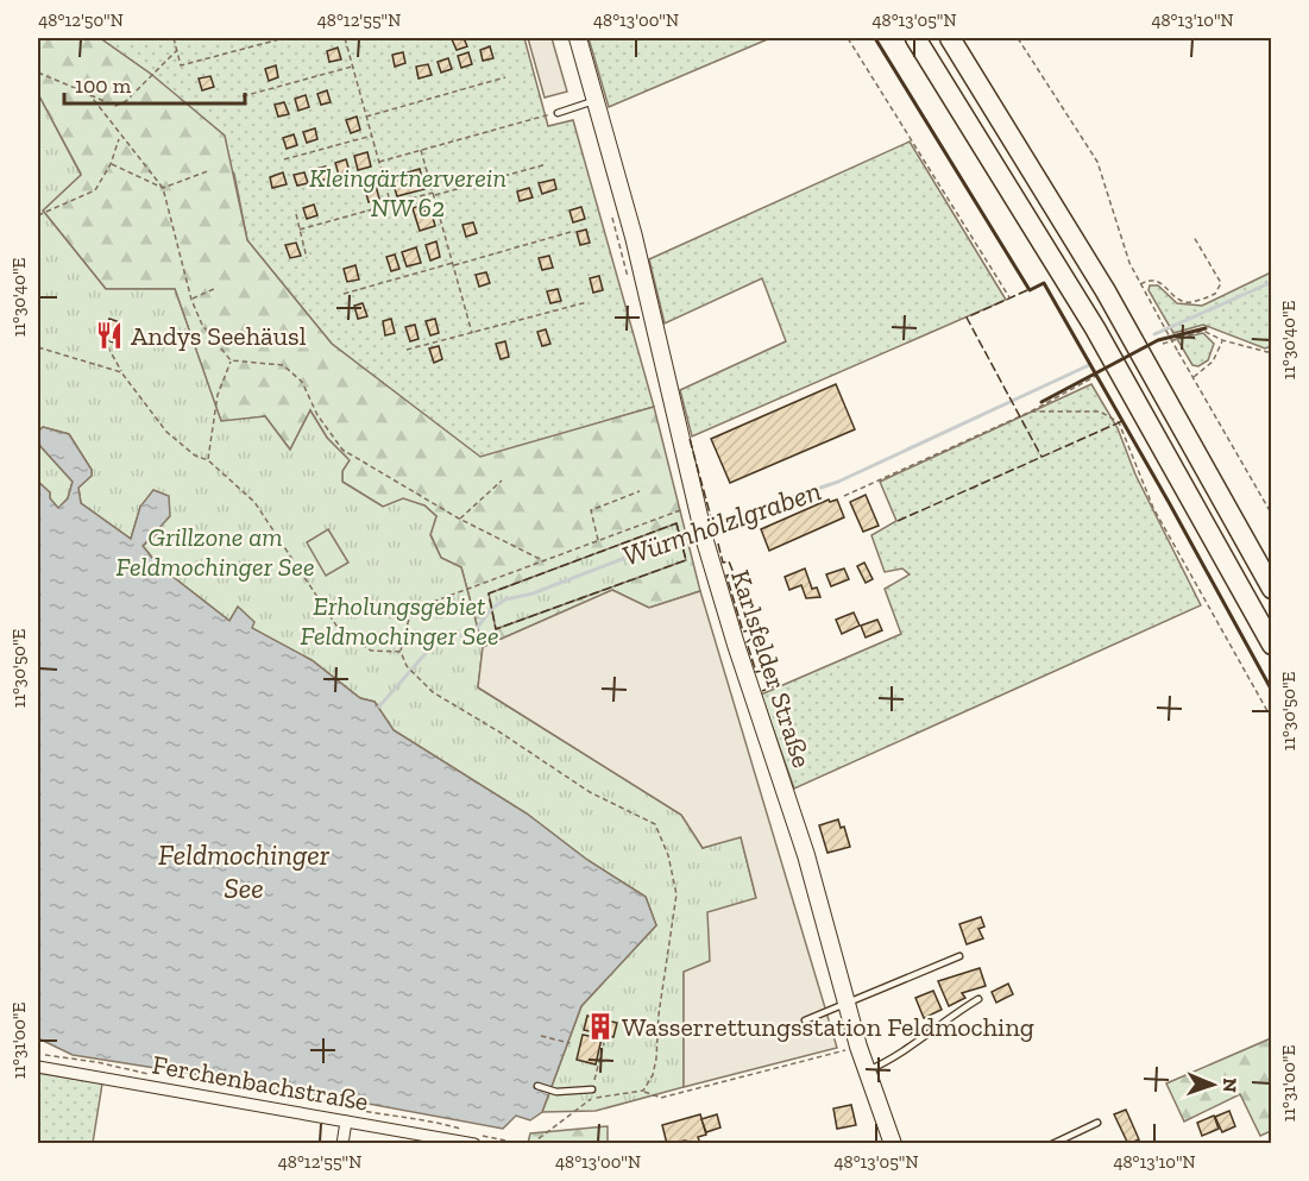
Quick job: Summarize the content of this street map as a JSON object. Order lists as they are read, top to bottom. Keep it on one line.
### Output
{"streets":{"street":["Karlsfelder Straße","Ferchenbachstraße"]},"water":["Würmhölzlgraben","Feldmochinger See"],"parks":["Kleingärtnerverein NW 62","Grillzone am Feldmochinger See","Erholungsgebiet Feldmochinger See"],"places":{"restaurant":["Andys Seehäusl"],"building":["Wasserrettungsstation Feldmoching"]},"scale_bar":"100 m","north":"right","coordinates":["48°12'50\"N","48°12'55\"N","48°13'00\"N","48°13'05\"N","48°13'10\"N","11°30'40\"E","11°30'50\"E","11°31'00\"E"]}
